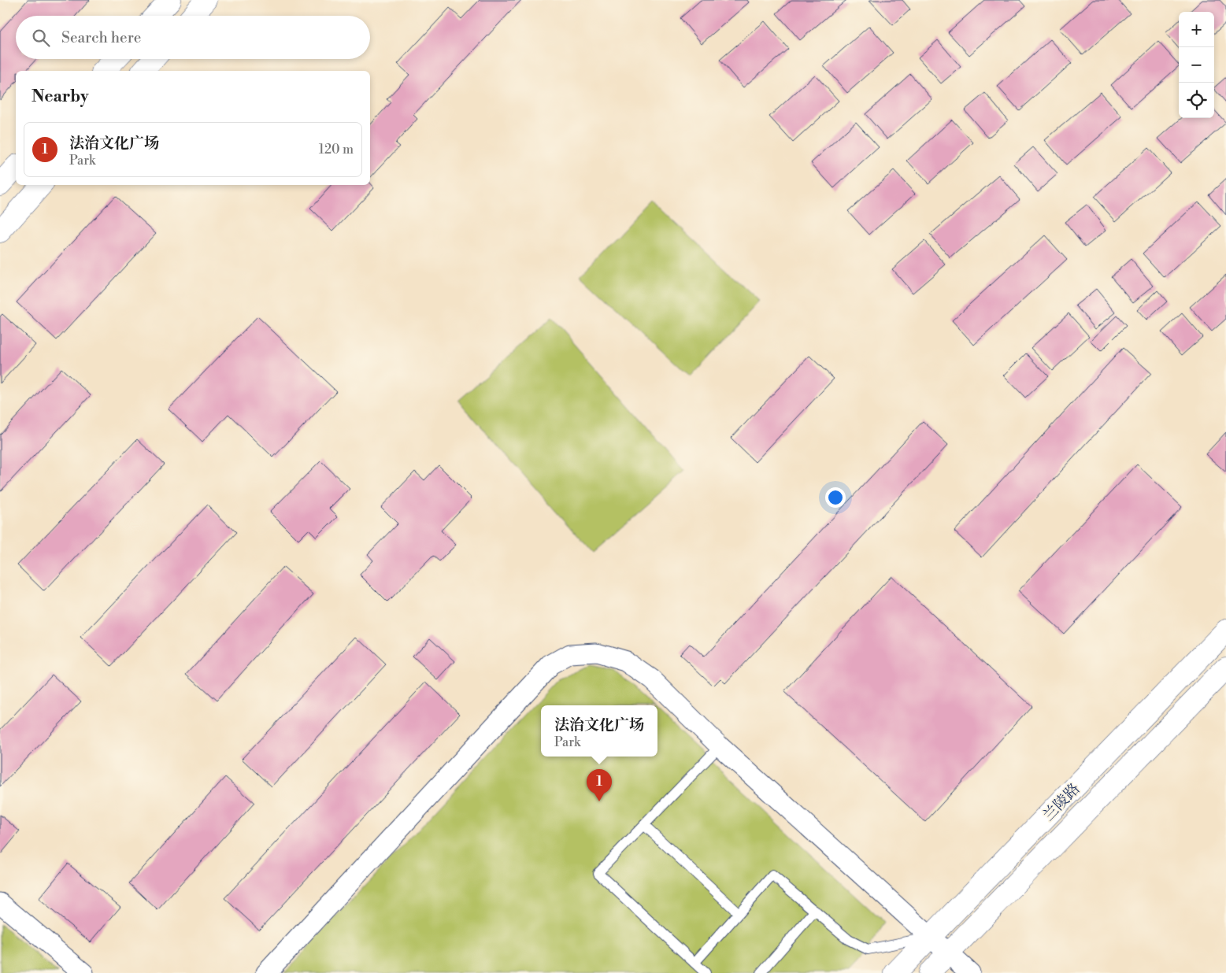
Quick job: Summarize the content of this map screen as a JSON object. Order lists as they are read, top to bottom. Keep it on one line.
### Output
{"streets":{"street":["兰陵路"]},"page":{"map_buttons":["+","−"],"search":"Search here","heading":"Nearby","list":[{"mark":"1","name":"法治文化广场","note":"Park","value":"120 m"}],"popup":["法治文化广场","Park"],"pins":"1"}}
